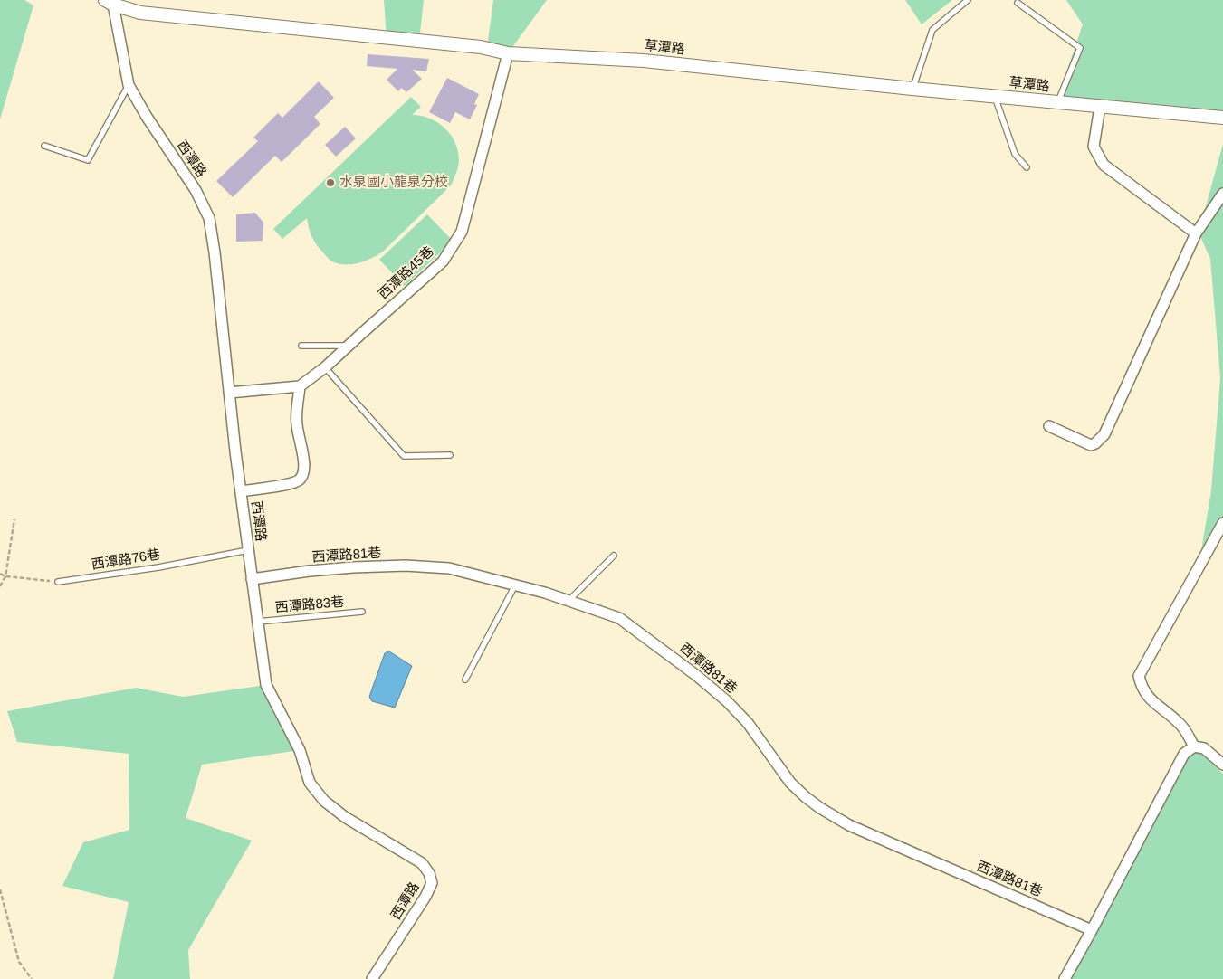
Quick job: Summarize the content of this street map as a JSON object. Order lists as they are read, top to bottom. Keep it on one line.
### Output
{"streets":{"street":["草潭路","西潭路","西潭路45巷","西潭路81巷"],"lane":["西潭路76巷","西潭路83巷"]},"crossings":[["草潭路","西潭路"],["草潭路","西潭路45巷"],["西潭路","西潭路45巷"],["西潭路","西潭路81巷"],["西潭路","西潭路76巷"],["西潭路","西潭路83巷"]],"places":["水泉國小龍泉分校"]}
